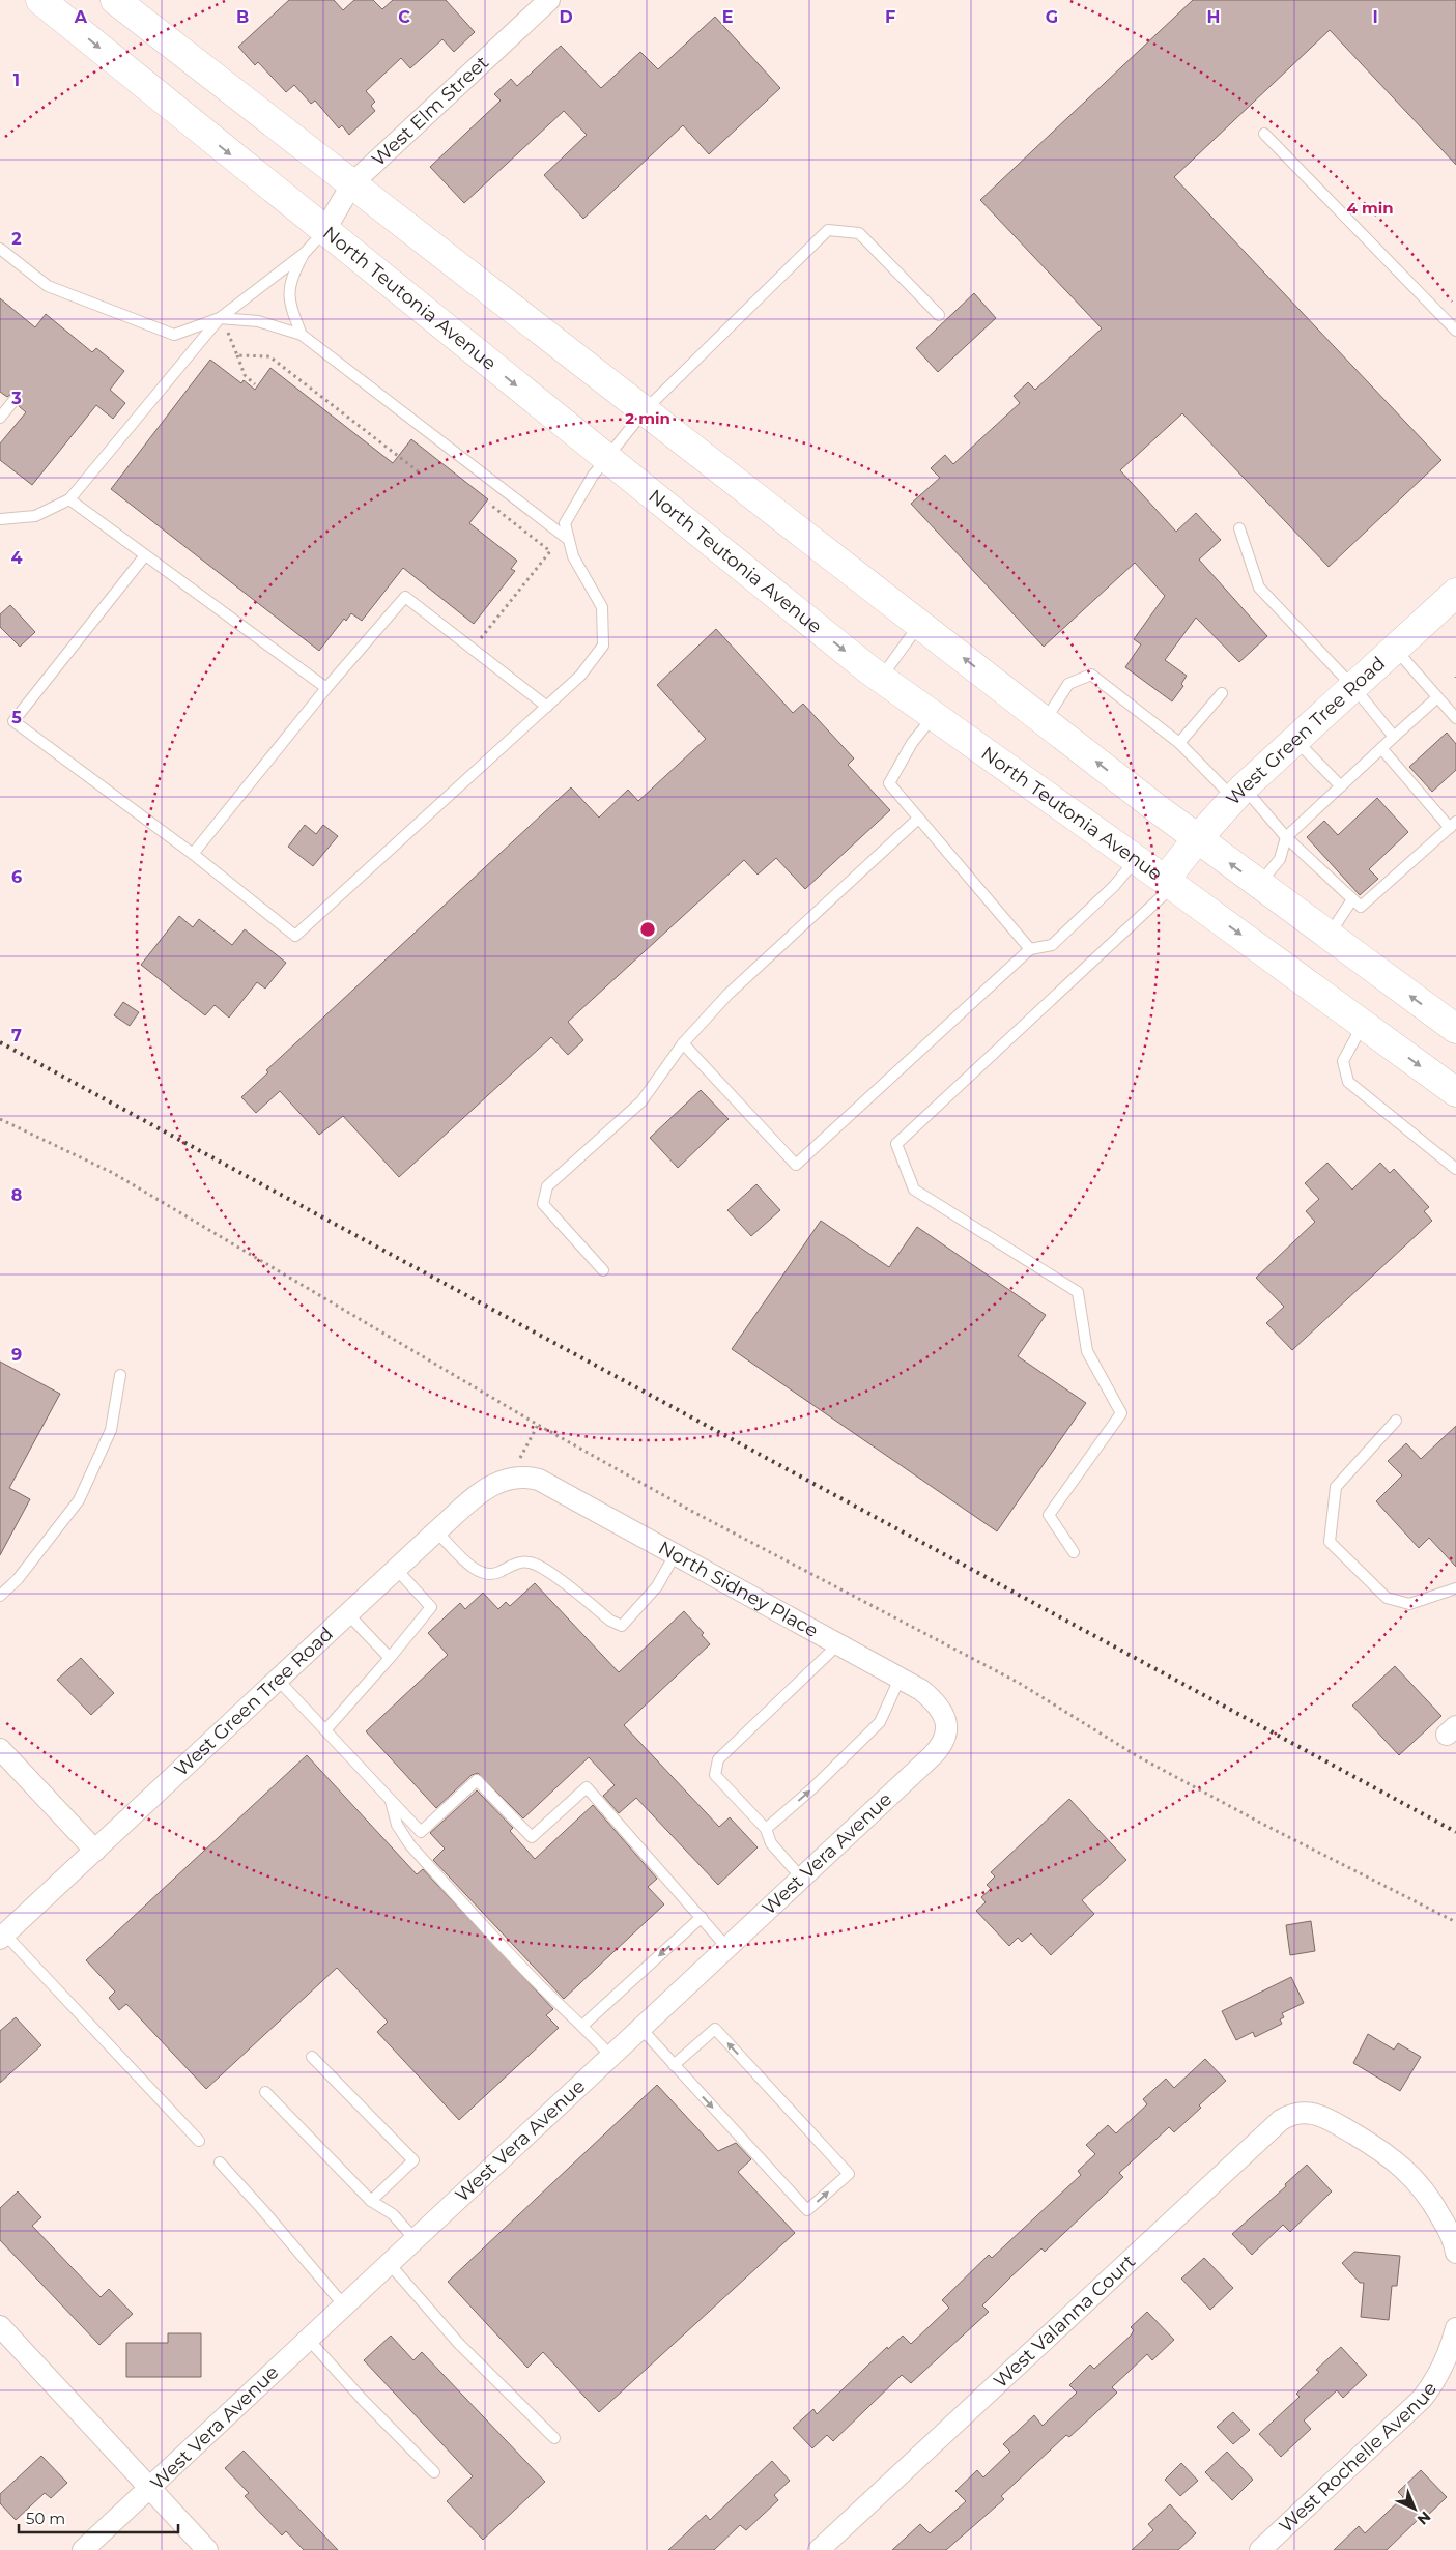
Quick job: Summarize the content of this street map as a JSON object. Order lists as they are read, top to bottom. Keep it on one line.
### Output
{"streets":{"main road":["North Teutonia Avenue","West Green Tree Road"],"street":["West Elm Street","North Sidney Place","West Vera Avenue","West Valanna Court","West Rochelle Avenue"]},"crossings":[["West Elm Street","North Teutonia Avenue"],["North Teutonia Avenue","West Green Tree Road"],["West Green Tree Road","North Sidney Place"],["North Sidney Place","West Vera Avenue"]],"scale_bar":"50 m","north":"bottom right","grid":{"columns":["A","B","C","D","E","F","G","H","I"],"rows":["1","2","3","4","5","6","7","8","9"]},"rings":["4 min","2 min"]}
